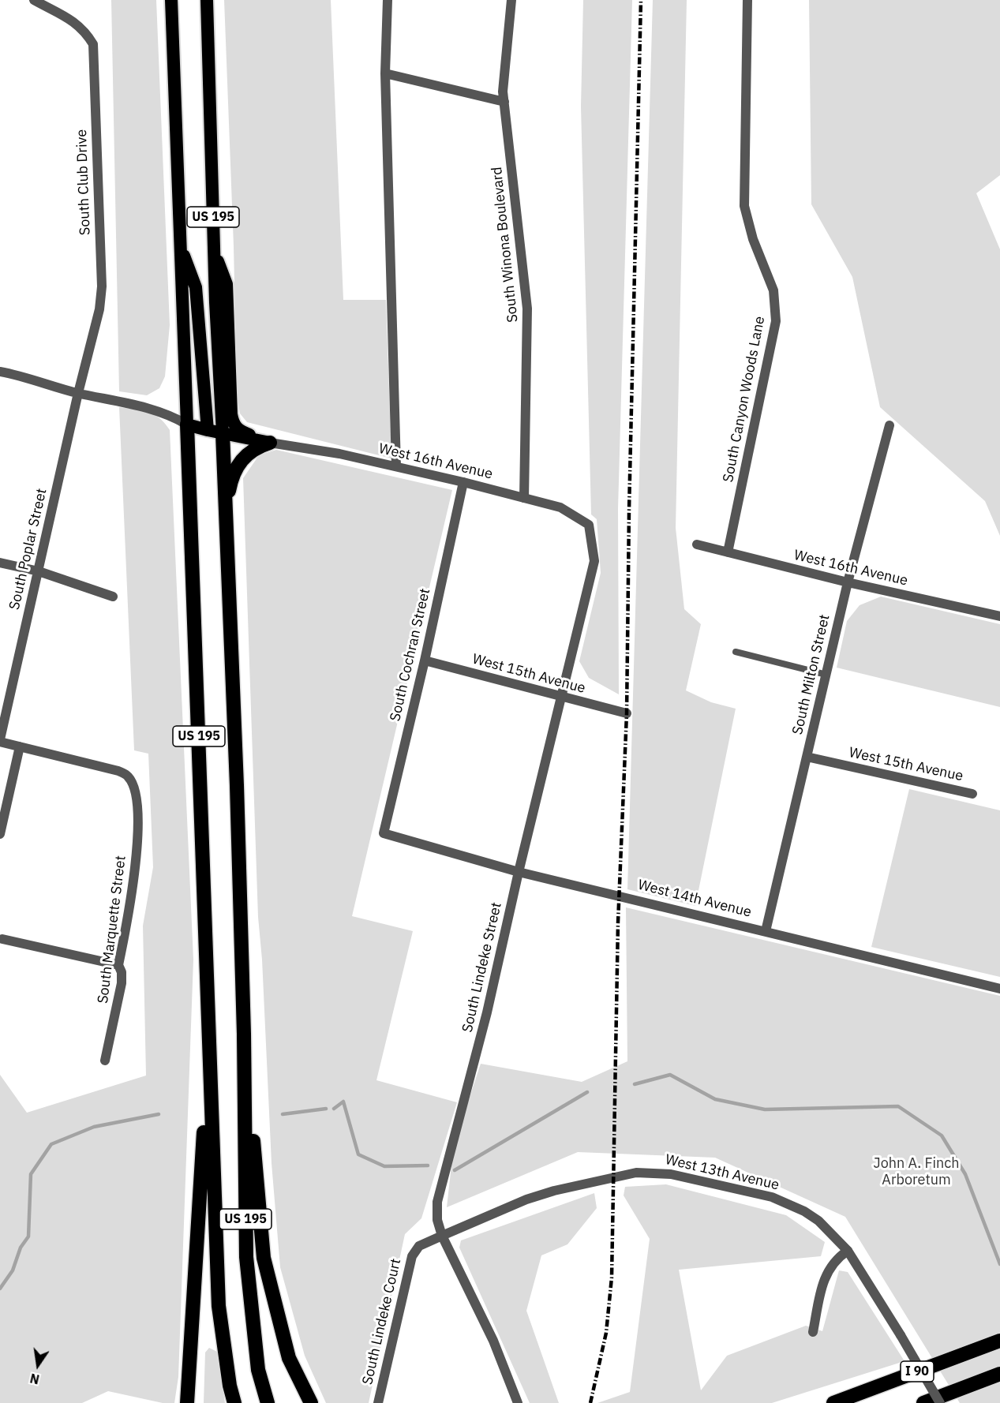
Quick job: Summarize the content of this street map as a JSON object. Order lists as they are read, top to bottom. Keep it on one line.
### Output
{"streets":{"highway":["US 195","I 90"],"street":["South Club Drive","South Winona Boulevard","South Canyon Woods Lane","West 16th Avenue","South Poplar Street","South Cochran Street","West 15th Avenue","South Milton Street","West 14th Avenue","South Marquette Street","South Lindeke Street","West 13th Avenue","South Lindeke Court"]},"crossings":[["South Club Drive","South Poplar Street"],["South Winona Boulevard","West 16th Avenue"],["South Canyon Woods Lane","West 16th Avenue"],["West 16th Avenue","South Cochran Street"],["West 16th Avenue","South Milton Street"],["West 16th Avenue","South Lindeke Street"],["South Cochran Street","West 15th Avenue"],["South Cochran Street","West 14th Avenue"],["West 15th Avenue","South Milton Street"],["West 15th Avenue","South Lindeke Street"],["South Milton Street","West 14th Avenue"],["West 14th Avenue","South Lindeke Street"],["South Lindeke Street","West 13th Avenue"],["South Lindeke Street","South Lindeke Court"],["West 13th Avenue","South Lindeke Court"]],"parks":["John A. Finch Arboretum"],"north":"bottom"}
